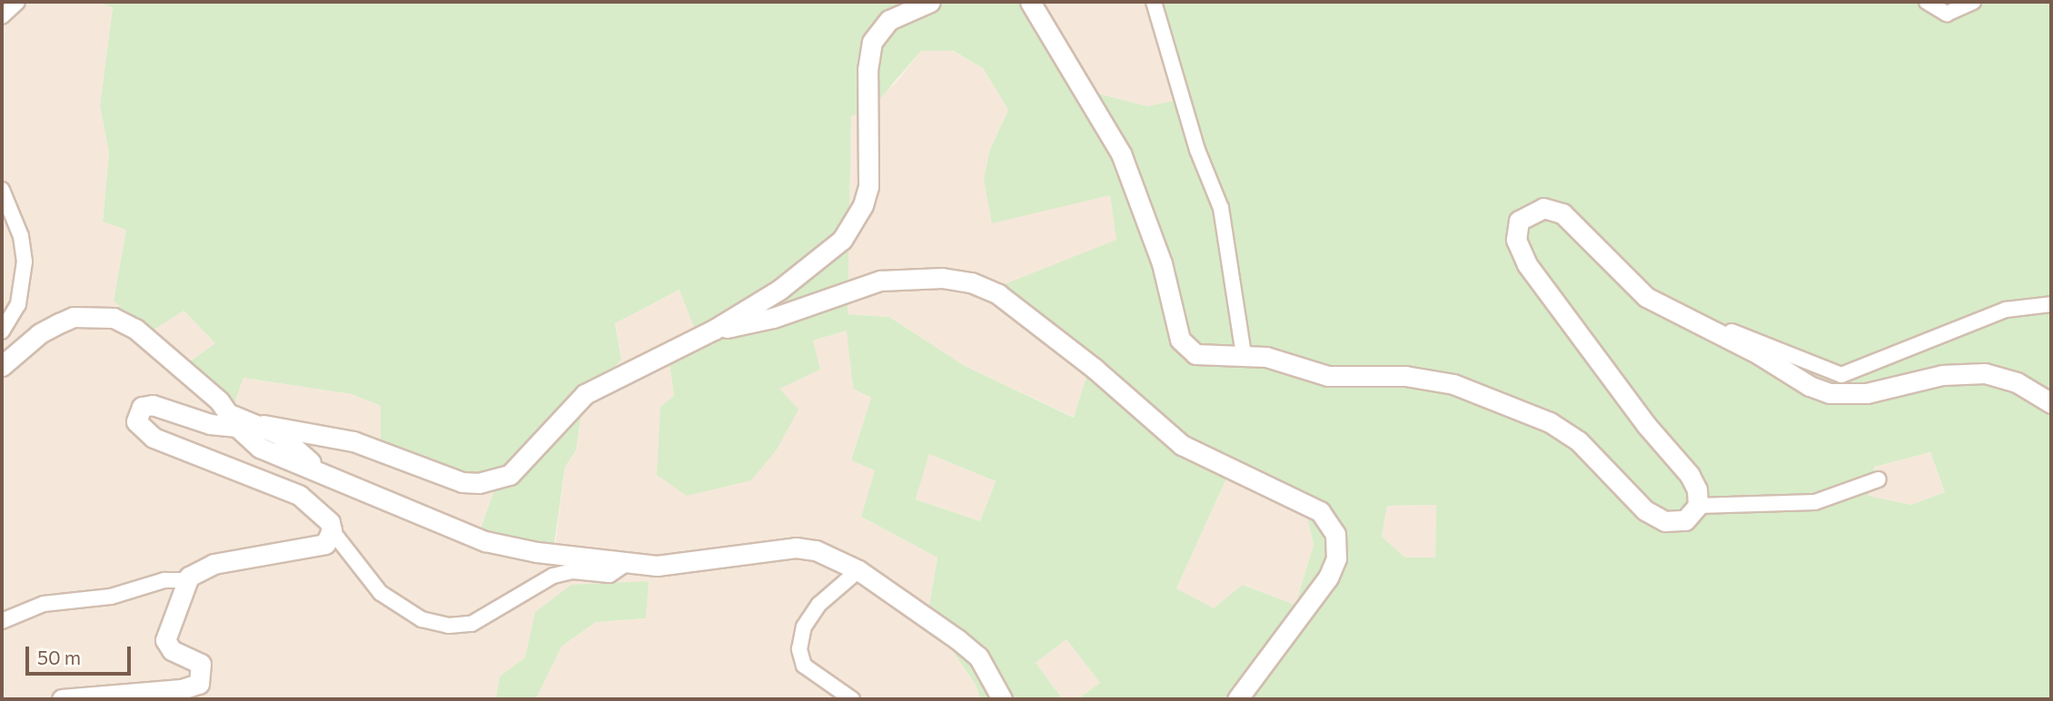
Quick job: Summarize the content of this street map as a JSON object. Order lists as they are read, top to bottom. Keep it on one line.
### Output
{"scale_bar":"50 m"}
